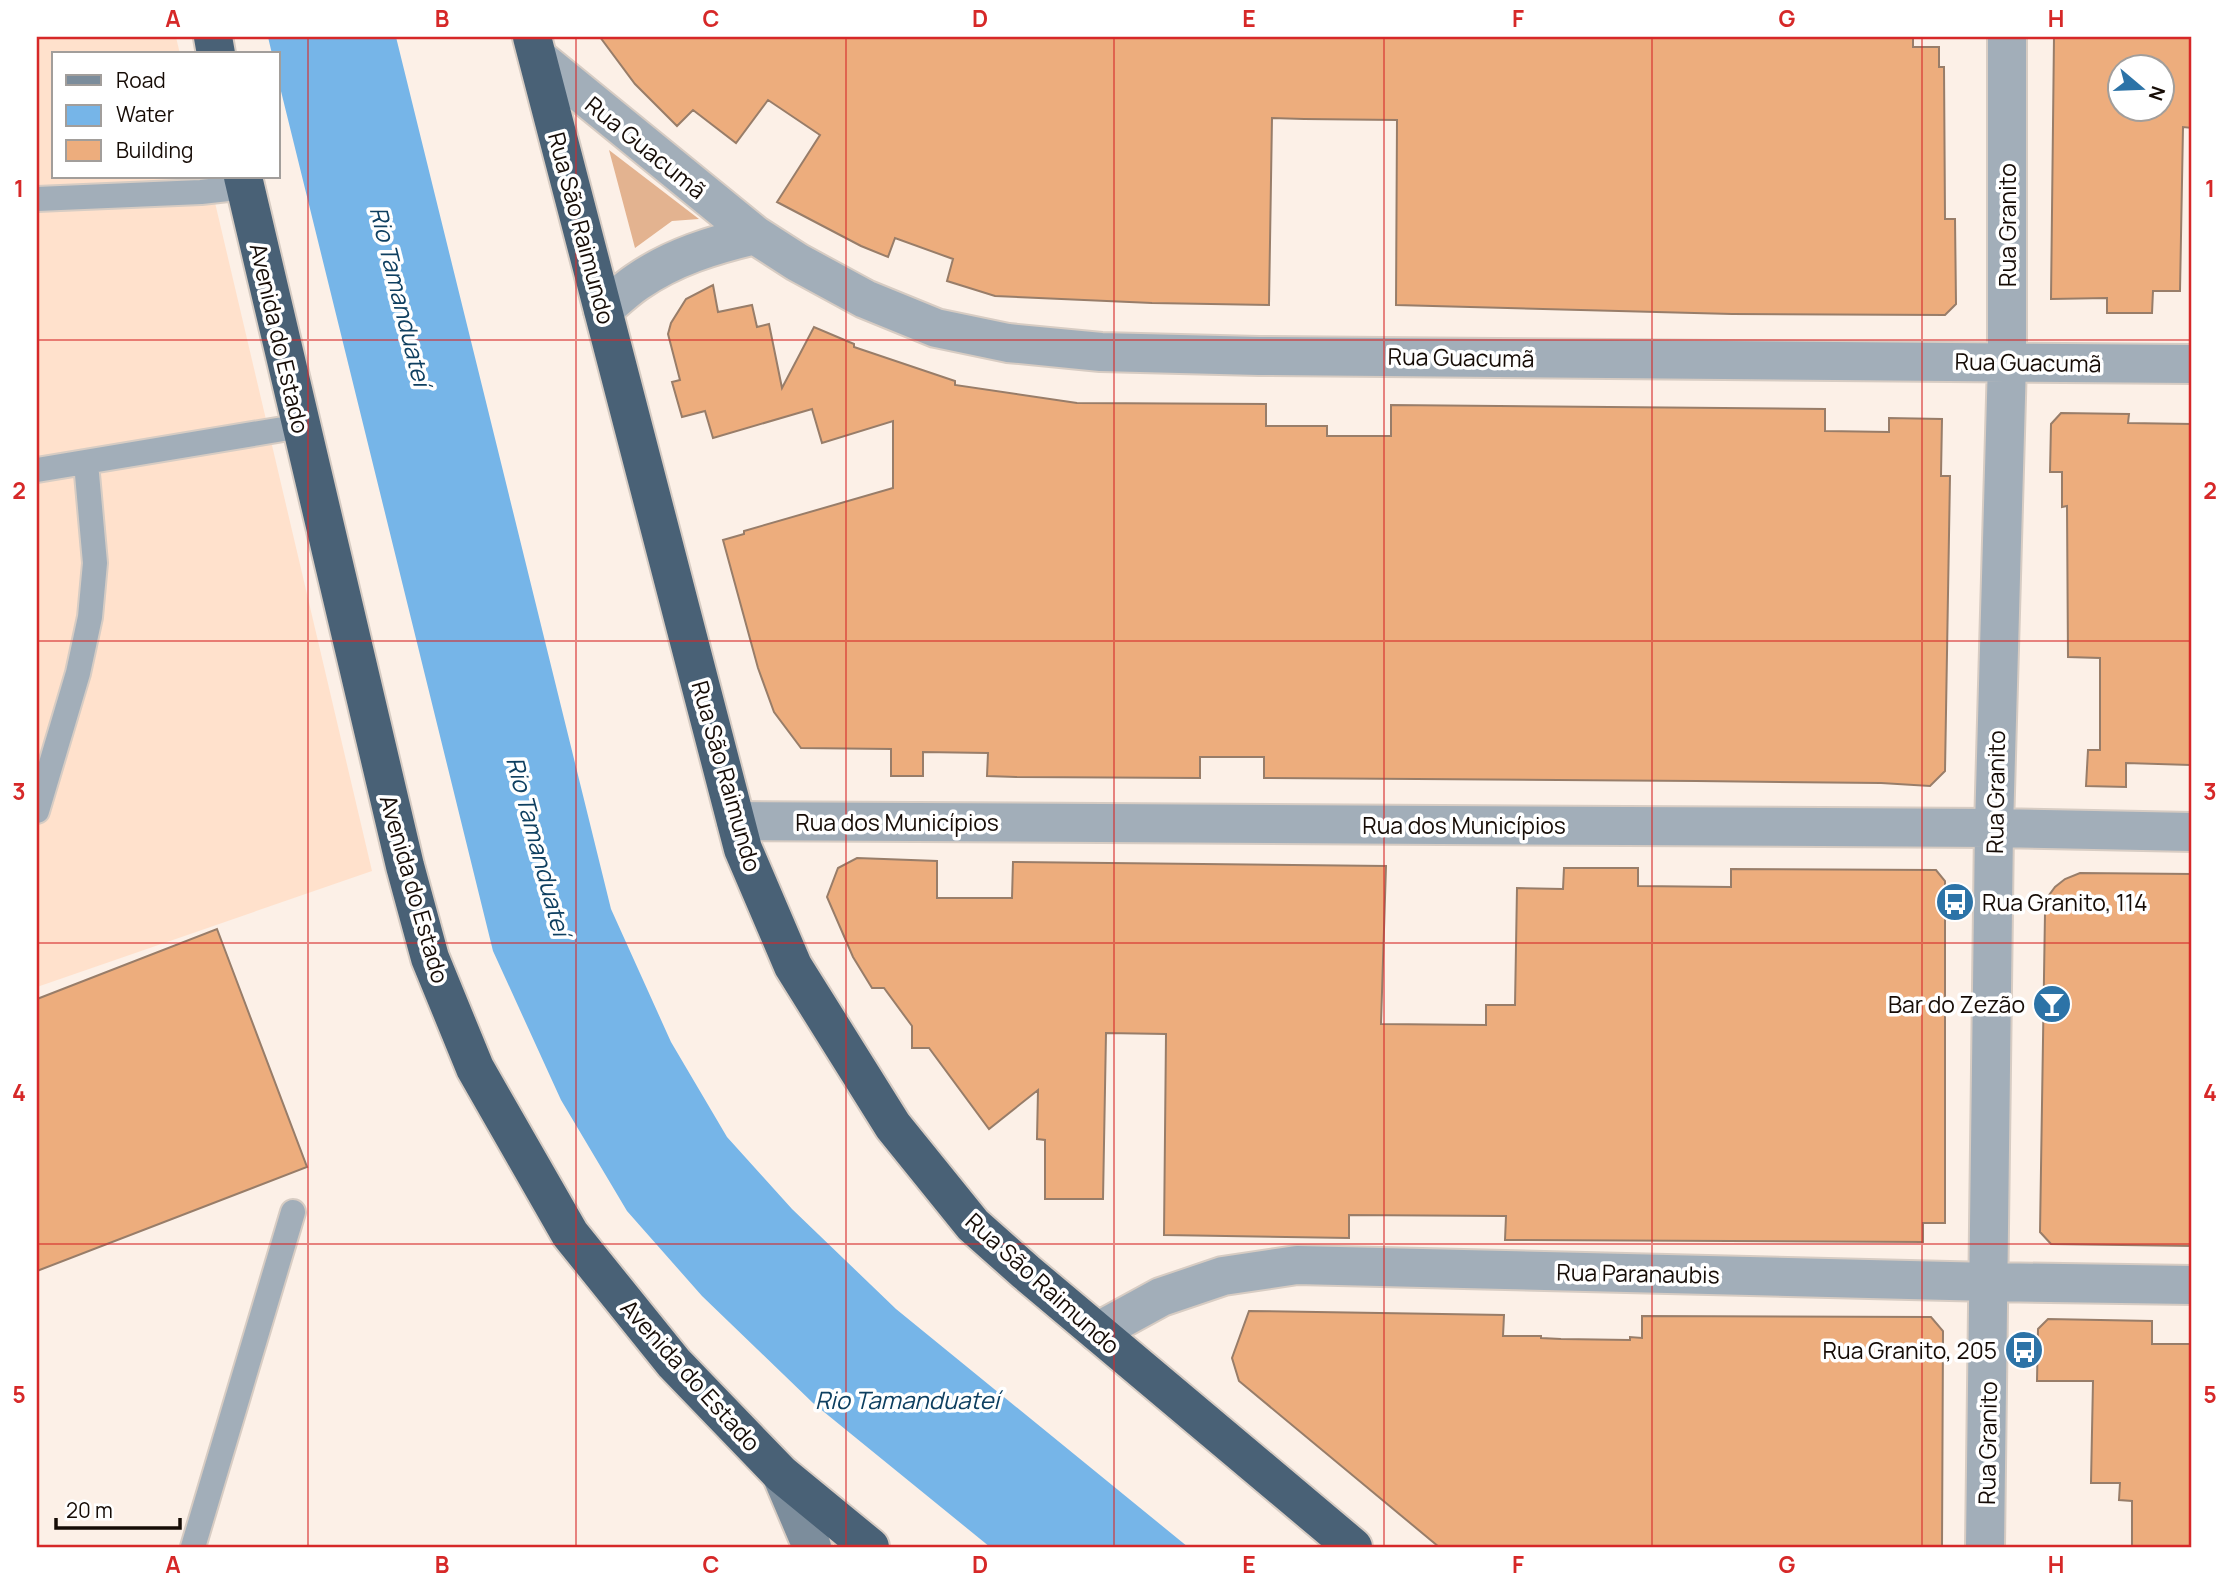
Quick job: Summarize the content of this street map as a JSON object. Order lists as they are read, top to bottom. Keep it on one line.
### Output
{"streets":{"highway":["Rua São Raimundo","Avenida do Estado"],"street":["Rua Guacumã","Rua Granito","Rua dos Municípios","Rua Paranaubis"]},"crossings":[["Rua Guacumã","Rua Granito"],["Rua Guacumã","Rua São Raimundo"],["Rua Granito","Rua dos Municípios"],["Rua Granito","Rua Paranaubis"],["Rua São Raimundo","Rua dos Municípios"],["Rua São Raimundo","Rua Paranaubis"]],"water":["Rio Tamanduateí"],"places":{"bus stop":["Rua Granito, 114","Rua Granito, 205"],"bar":["Bar do Zezão"]},"legend":["Road","Water","Building"],"scale_bar":"20 m","north":"right","grid":{"columns":["A","B","C","D","E","F","G","H"],"rows":["1","2","3","4","5"]}}
